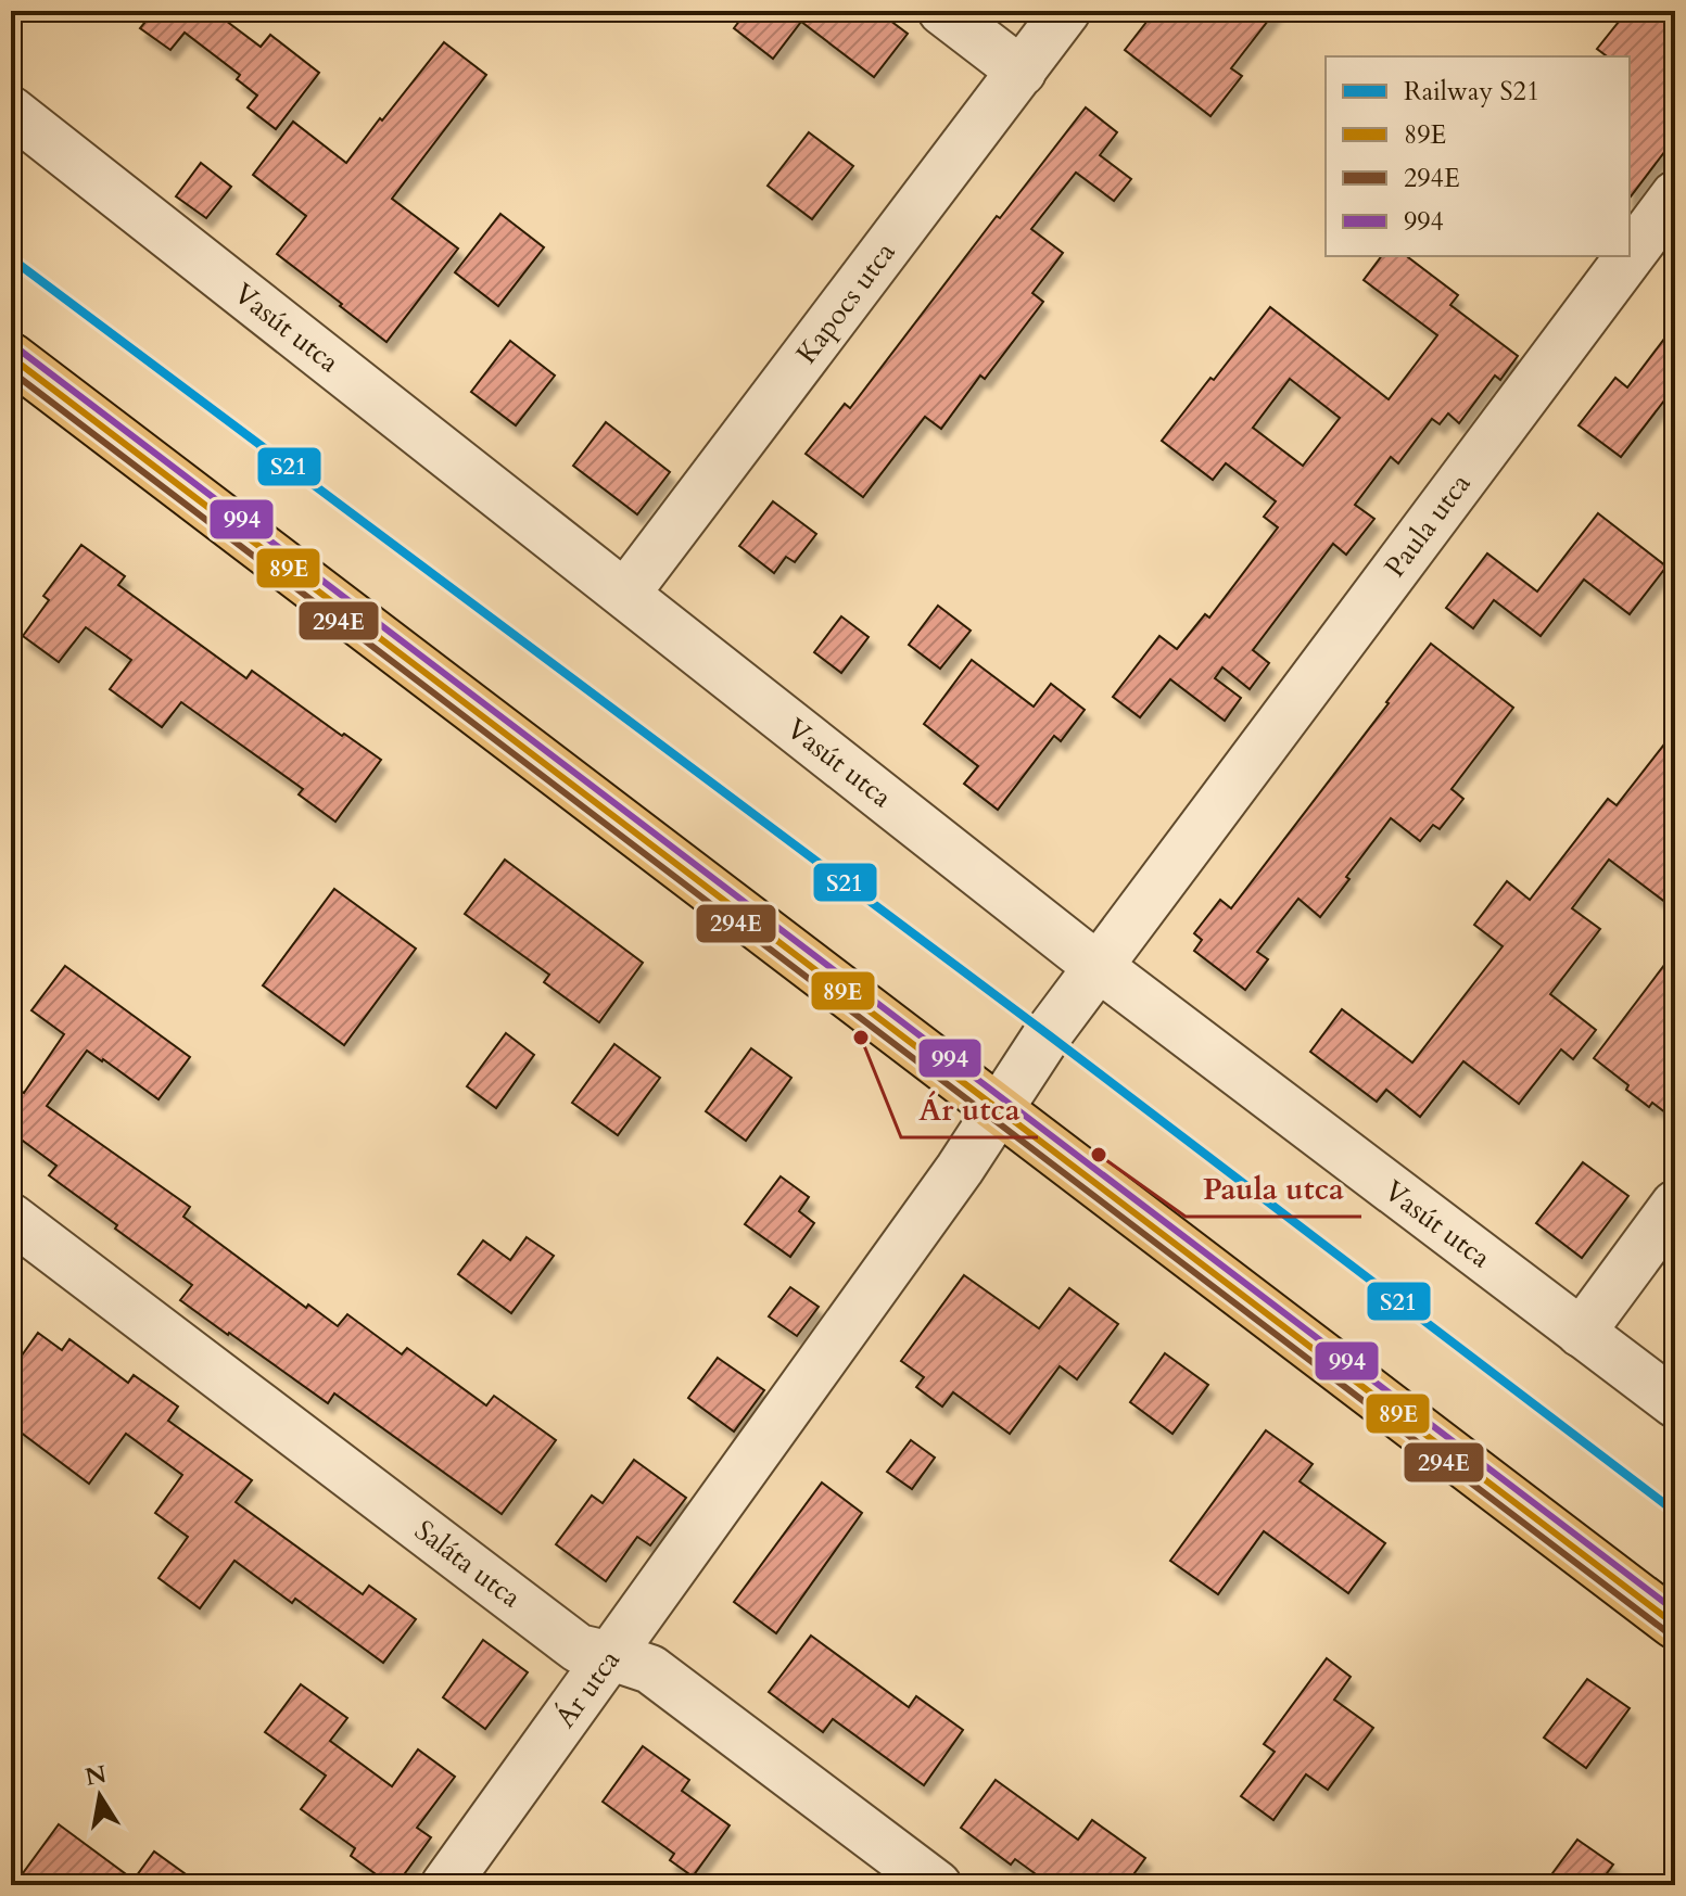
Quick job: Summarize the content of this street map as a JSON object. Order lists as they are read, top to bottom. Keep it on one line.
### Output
{"streets":{"street":["Kapocs utca","Vasút utca","Paula utca","Saláta utca","Ár utca"]},"crossings":[["Kapocs utca","Vasút utca"],["Vasút utca","Paula utca"],["Paula utca","Ár utca"],["Saláta utca","Ár utca"]],"places":["Ár utca","Paula utca"],"lines":["rail line S21","transit line 994","transit line 89E","transit line 294E"],"legend":["Railway S21","89E","294E","994"],"north":"top"}
